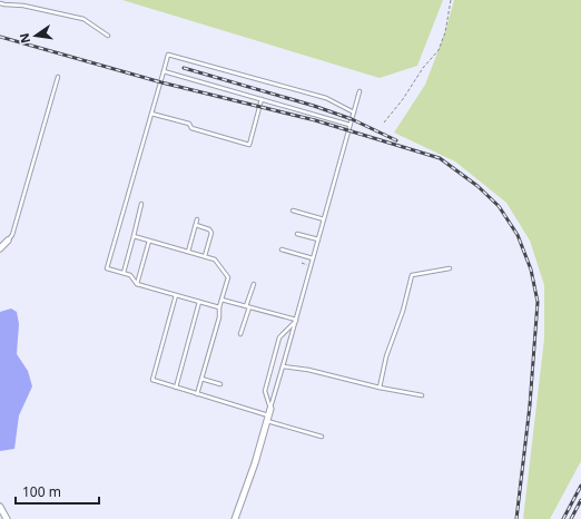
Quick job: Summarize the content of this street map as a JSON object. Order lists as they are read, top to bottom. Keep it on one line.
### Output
{"scale_bar":"100 m","north":"left"}
